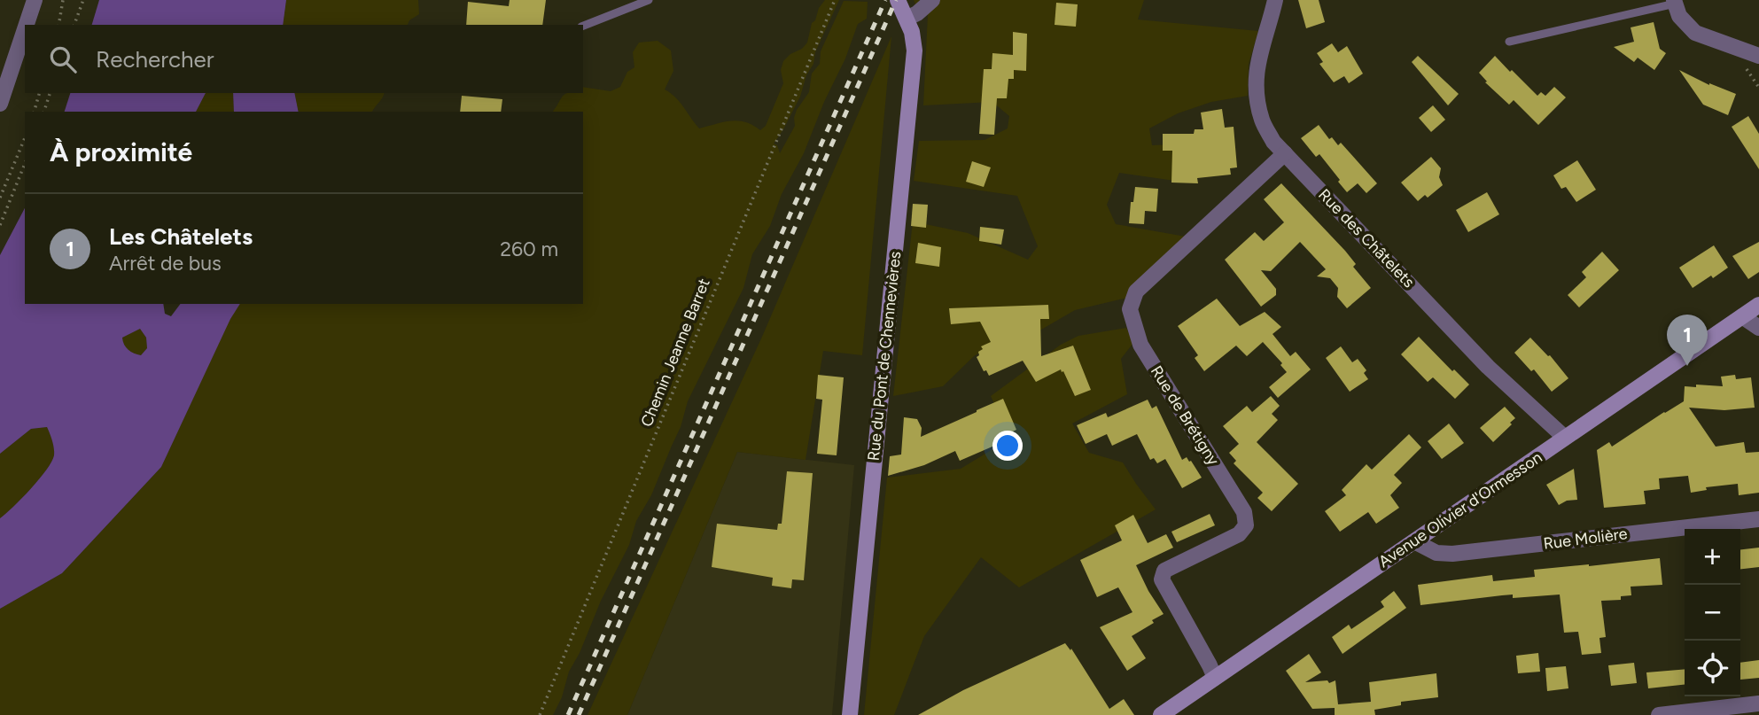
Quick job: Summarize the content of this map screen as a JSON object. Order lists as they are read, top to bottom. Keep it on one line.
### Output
{"streets":{"main road":["Rue du Pont de Chennevières","Avenue Olivier d'Ormesson"],"street":["Rue des Châtelets","Rue de Brétigny","Rue Molière"],"path":["Chemin Jeanne Barret"]},"crossings":[["Rue des Châtelets","Rue de Brétigny"],["Rue des Châtelets","Avenue Olivier d'Ormesson"],["Rue de Brétigny","Avenue Olivier d'Ormesson"],["Avenue Olivier d'Ormesson","Rue Molière"]],"page":{"search":"Rechercher","heading":"À proximité","list":[{"mark":"1","name":"Les Châtelets","note":"Arrêt de bus","value":"260 m"}],"pins":"1","map_buttons":["+","−"]}}
